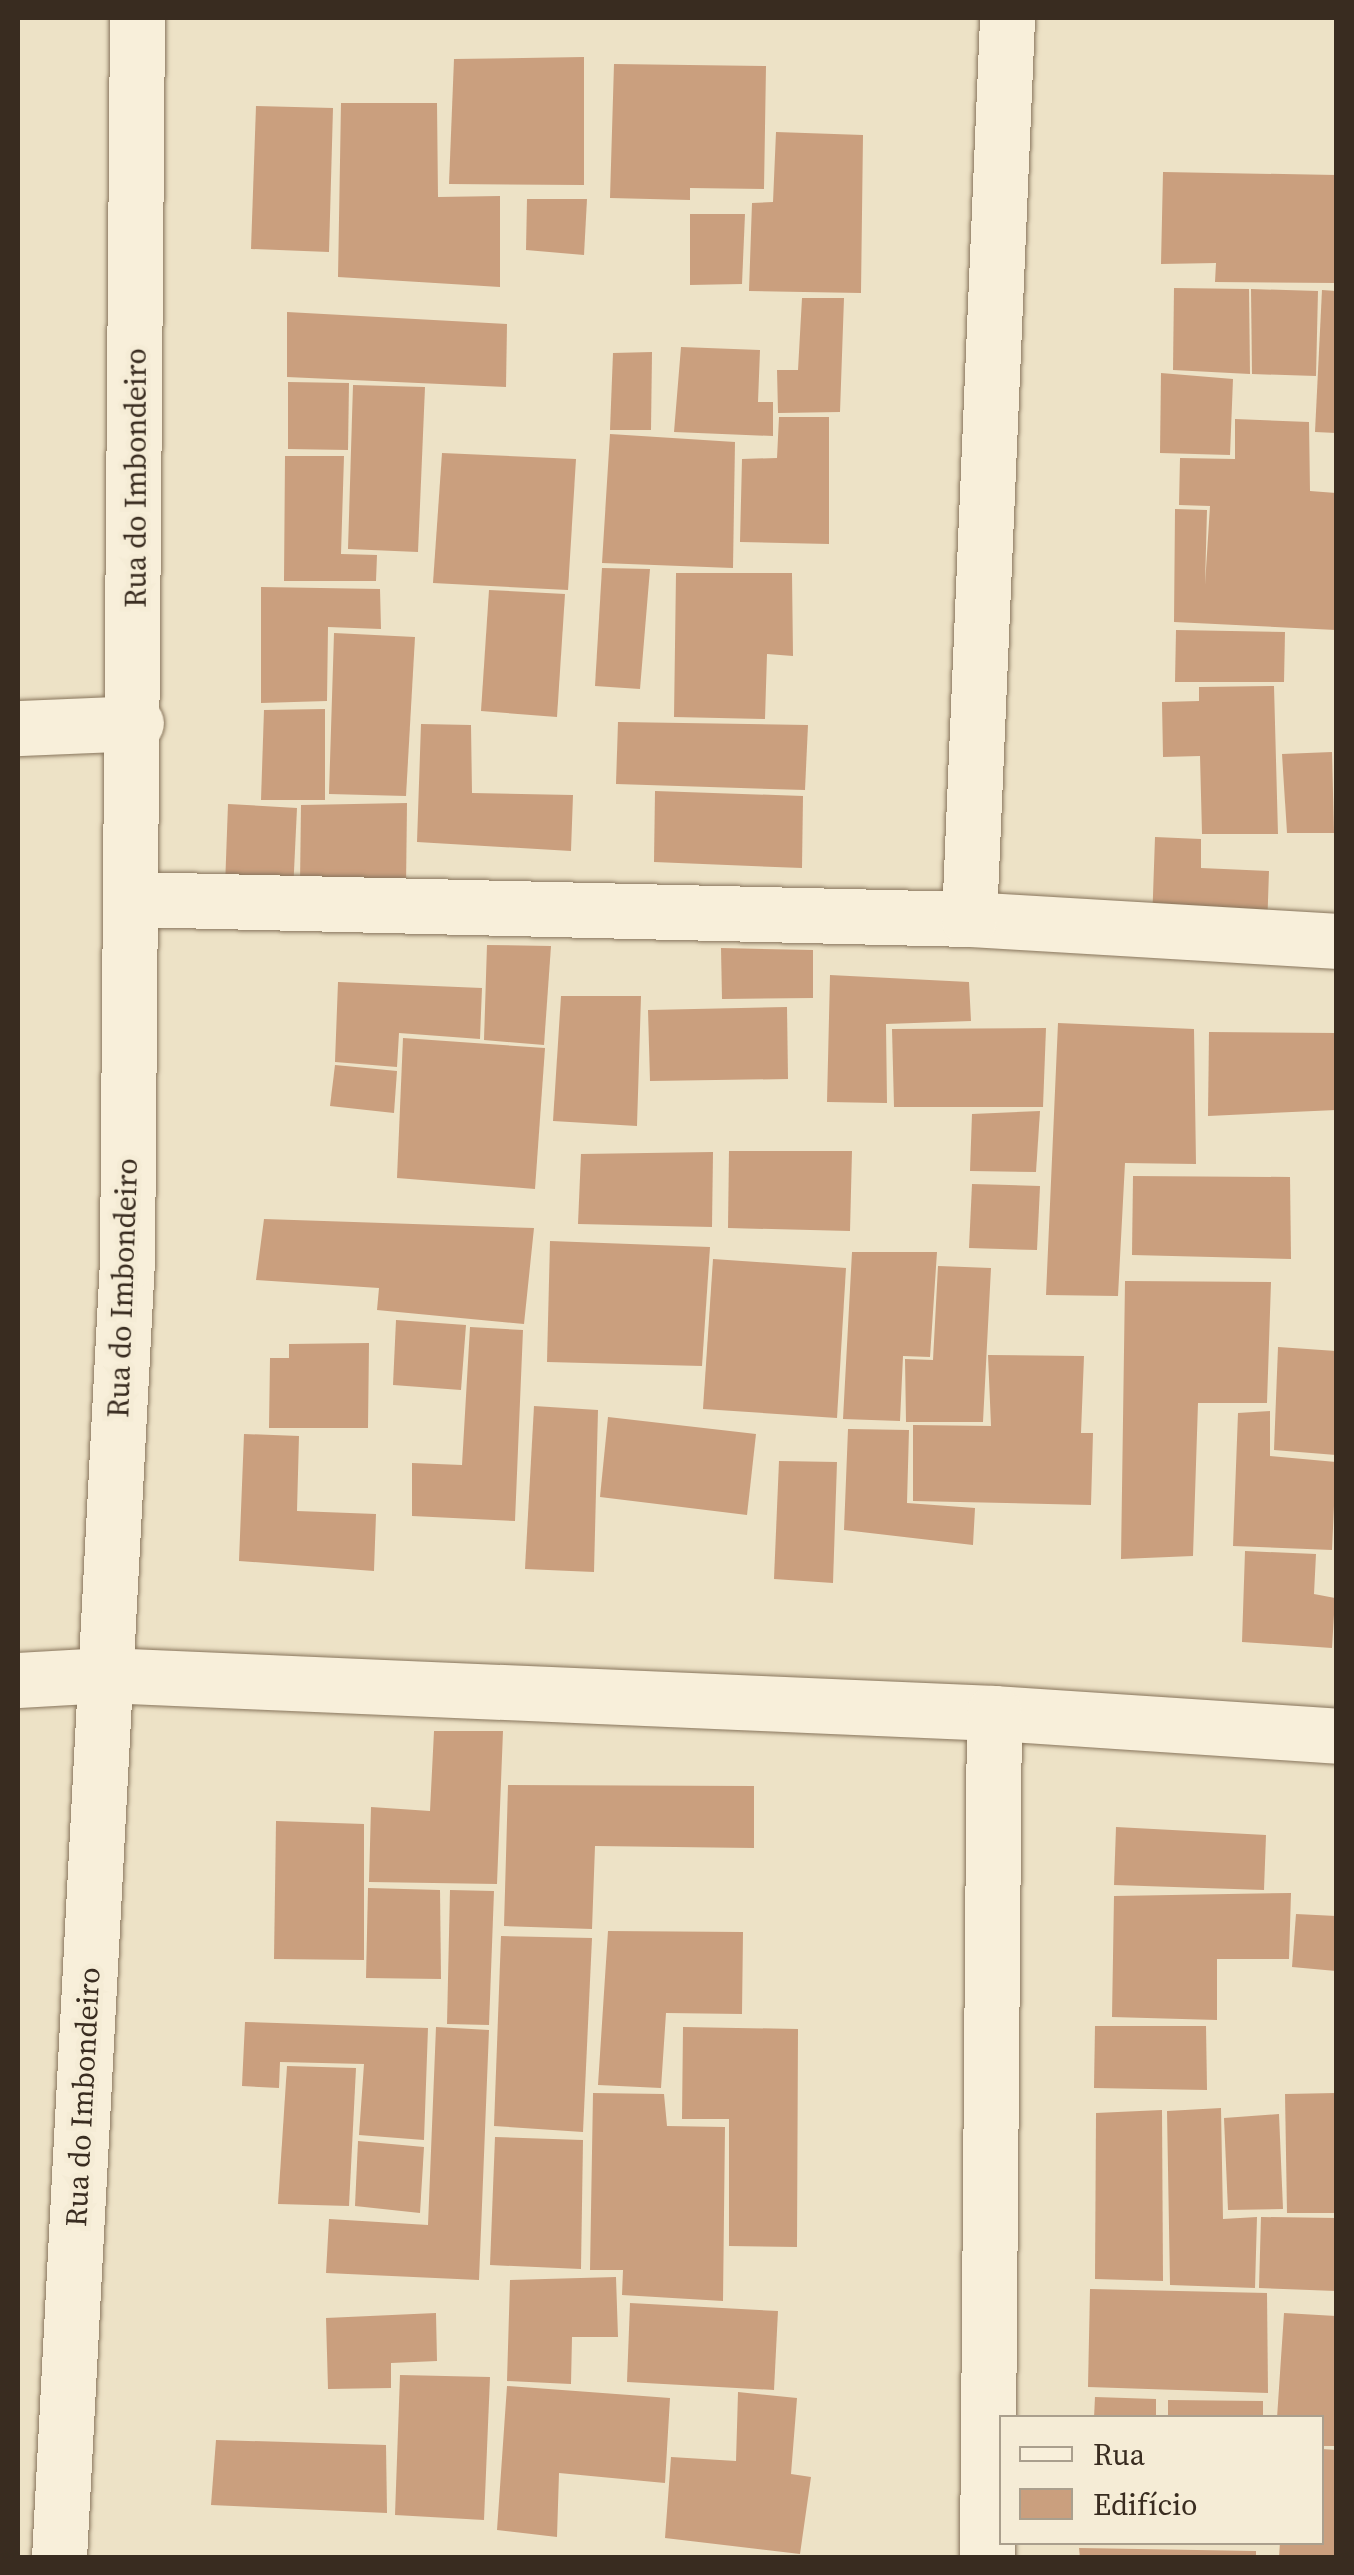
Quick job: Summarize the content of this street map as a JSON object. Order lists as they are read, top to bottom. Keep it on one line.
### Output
{"streets":{"street":["Rua do Imbondeiro"]},"legend":["Rua","Edifício"]}
